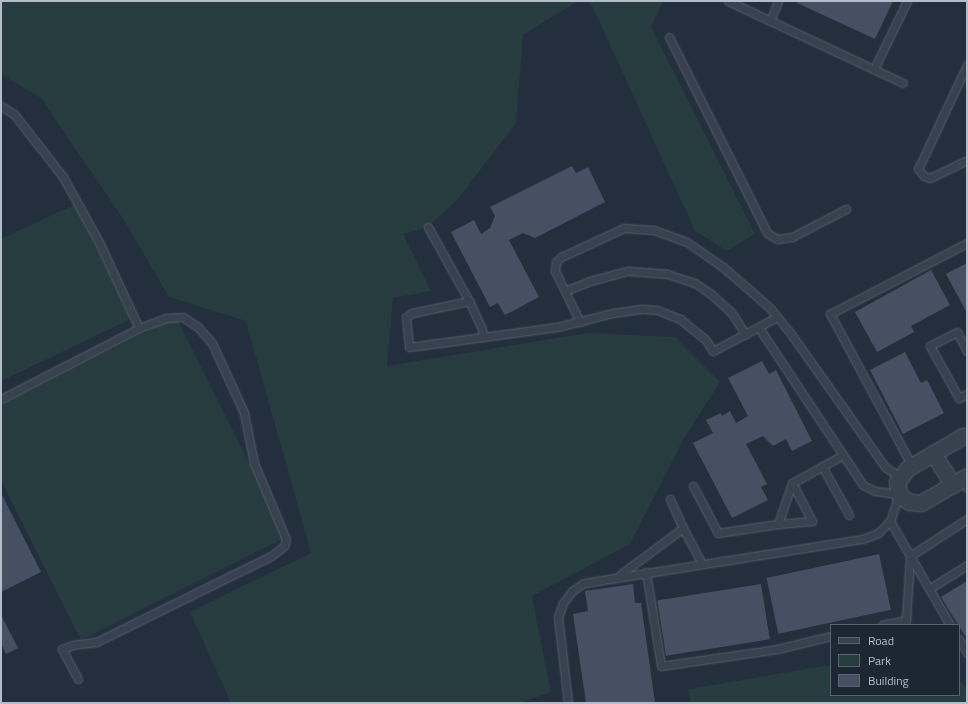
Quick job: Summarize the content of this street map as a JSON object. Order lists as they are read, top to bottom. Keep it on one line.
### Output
{"legend":["Road","Park","Building"]}
